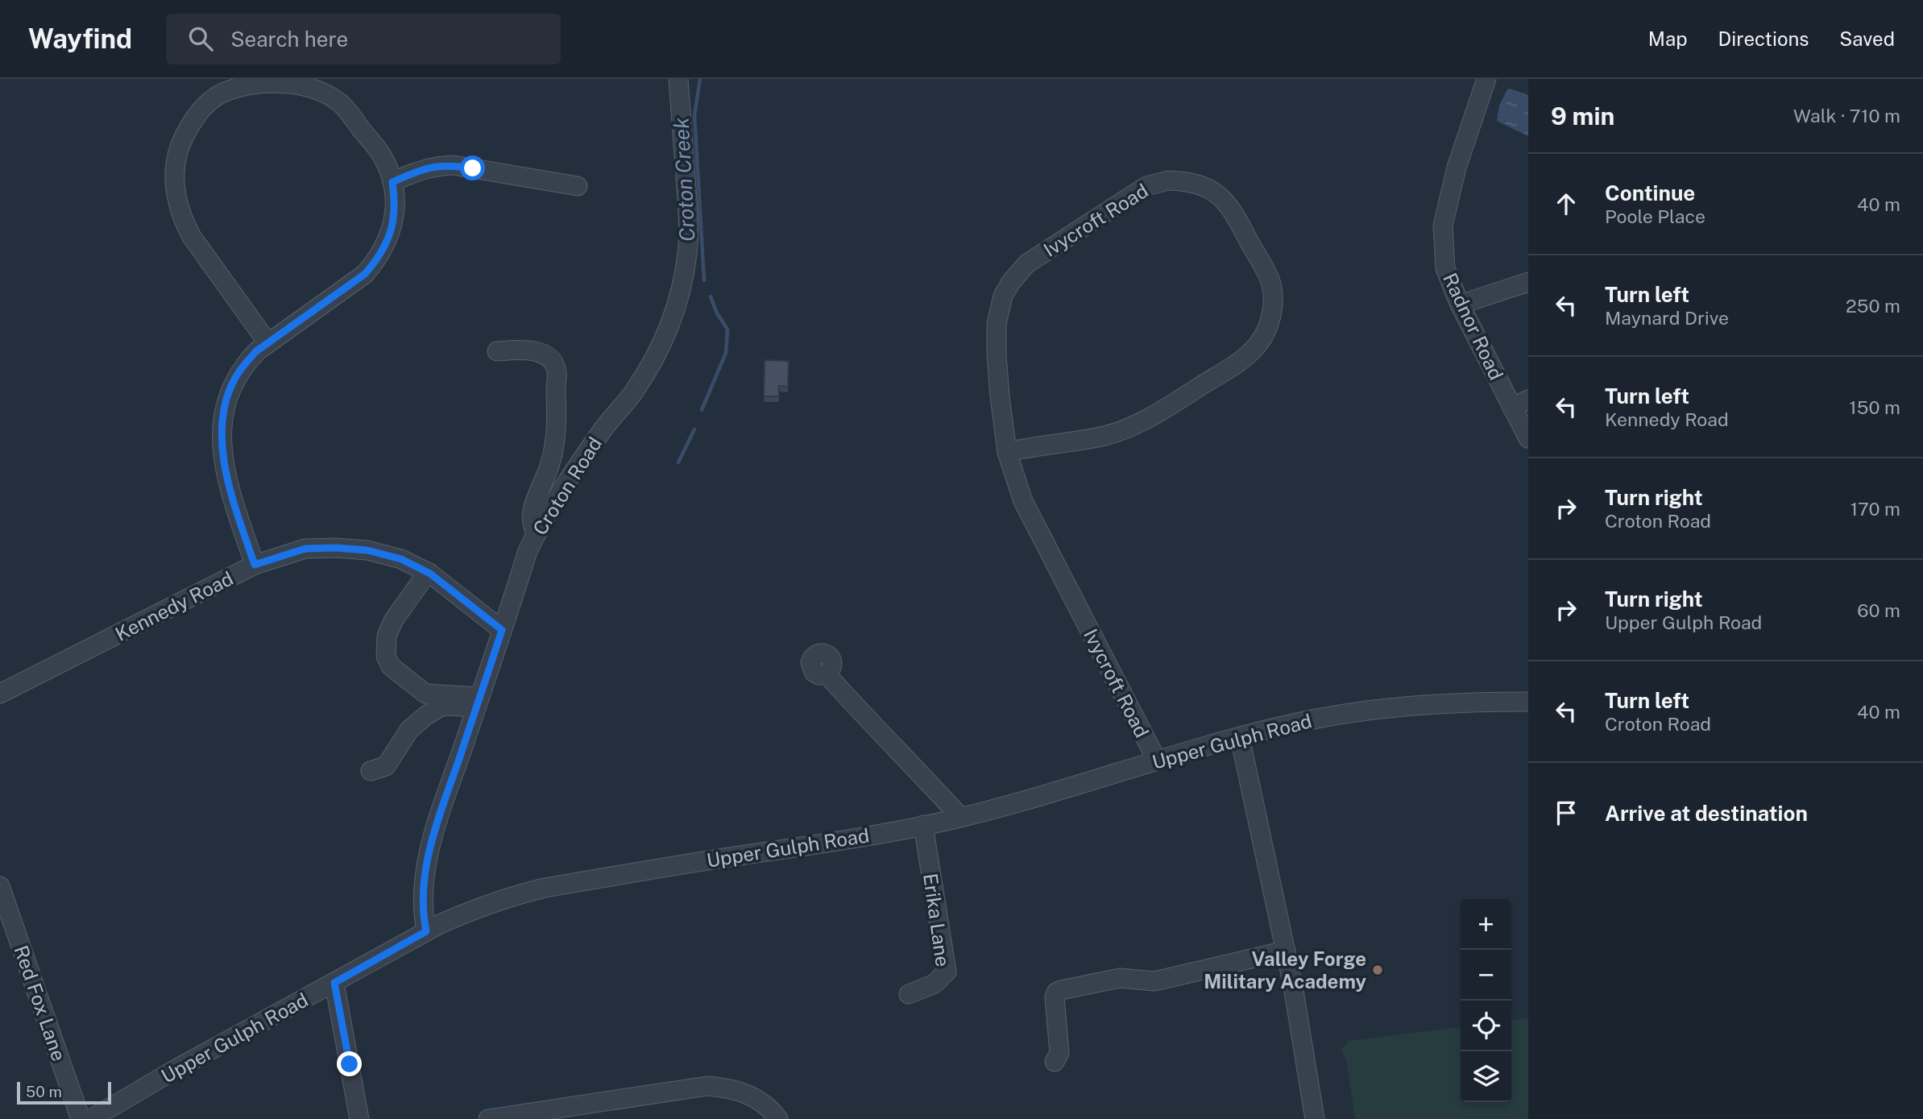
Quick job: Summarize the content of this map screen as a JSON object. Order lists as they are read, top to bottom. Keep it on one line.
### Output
{"streets":{"street":["Ivycroft Road","Radnor Road","Croton Road","Kennedy Road","Upper Gulph Road","Erika Lane","Red Fox Lane"]},"crossings":[["Ivycroft Road","Upper Gulph Road"],["Croton Road","Kennedy Road"],["Croton Road","Upper Gulph Road"],["Upper Gulph Road","Erika Lane"]],"water":["Croton Creek"],"places":["Valley Forge Military Academy"],"scale_bar":"50 m","page":{"header":"Wayfind","search":"Search here","nav":["Map","Directions","Saved"],"heading":["9 min","Walk · 710 m"],"list":[["Continue","Poole Place","40 m"],["Turn left","Maynard Drive","250 m"],["Turn left","Kennedy Road","150 m"],["Turn right","Croton Road","170 m"],["Turn right","Upper Gulph Road","60 m"],["Turn left","Croton Road","40 m"],"Arrive at destination"],"map_buttons":["+","−"],"scale":"50 m"}}
